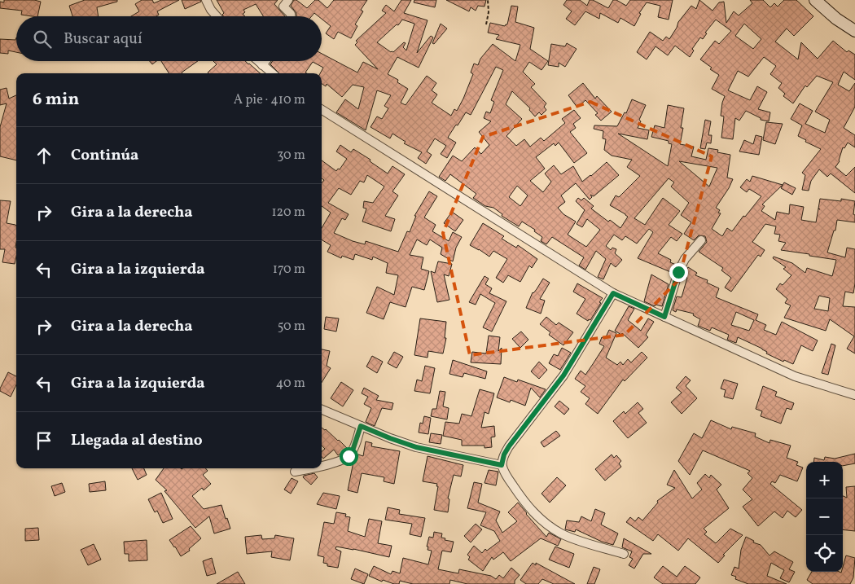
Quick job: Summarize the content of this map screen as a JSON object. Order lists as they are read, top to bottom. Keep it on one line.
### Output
{"page":{"search":"Buscar aquí","heading":["6 min","A pie · 410 m"],"list":[["Continúa","30 m"],["Gira a la derecha","120 m"],["Gira a la izquierda","170 m"],["Gira a la derecha","50 m"],["Gira a la izquierda","40 m"],"Llegada al destino"],"map_buttons":["+","−"]}}
